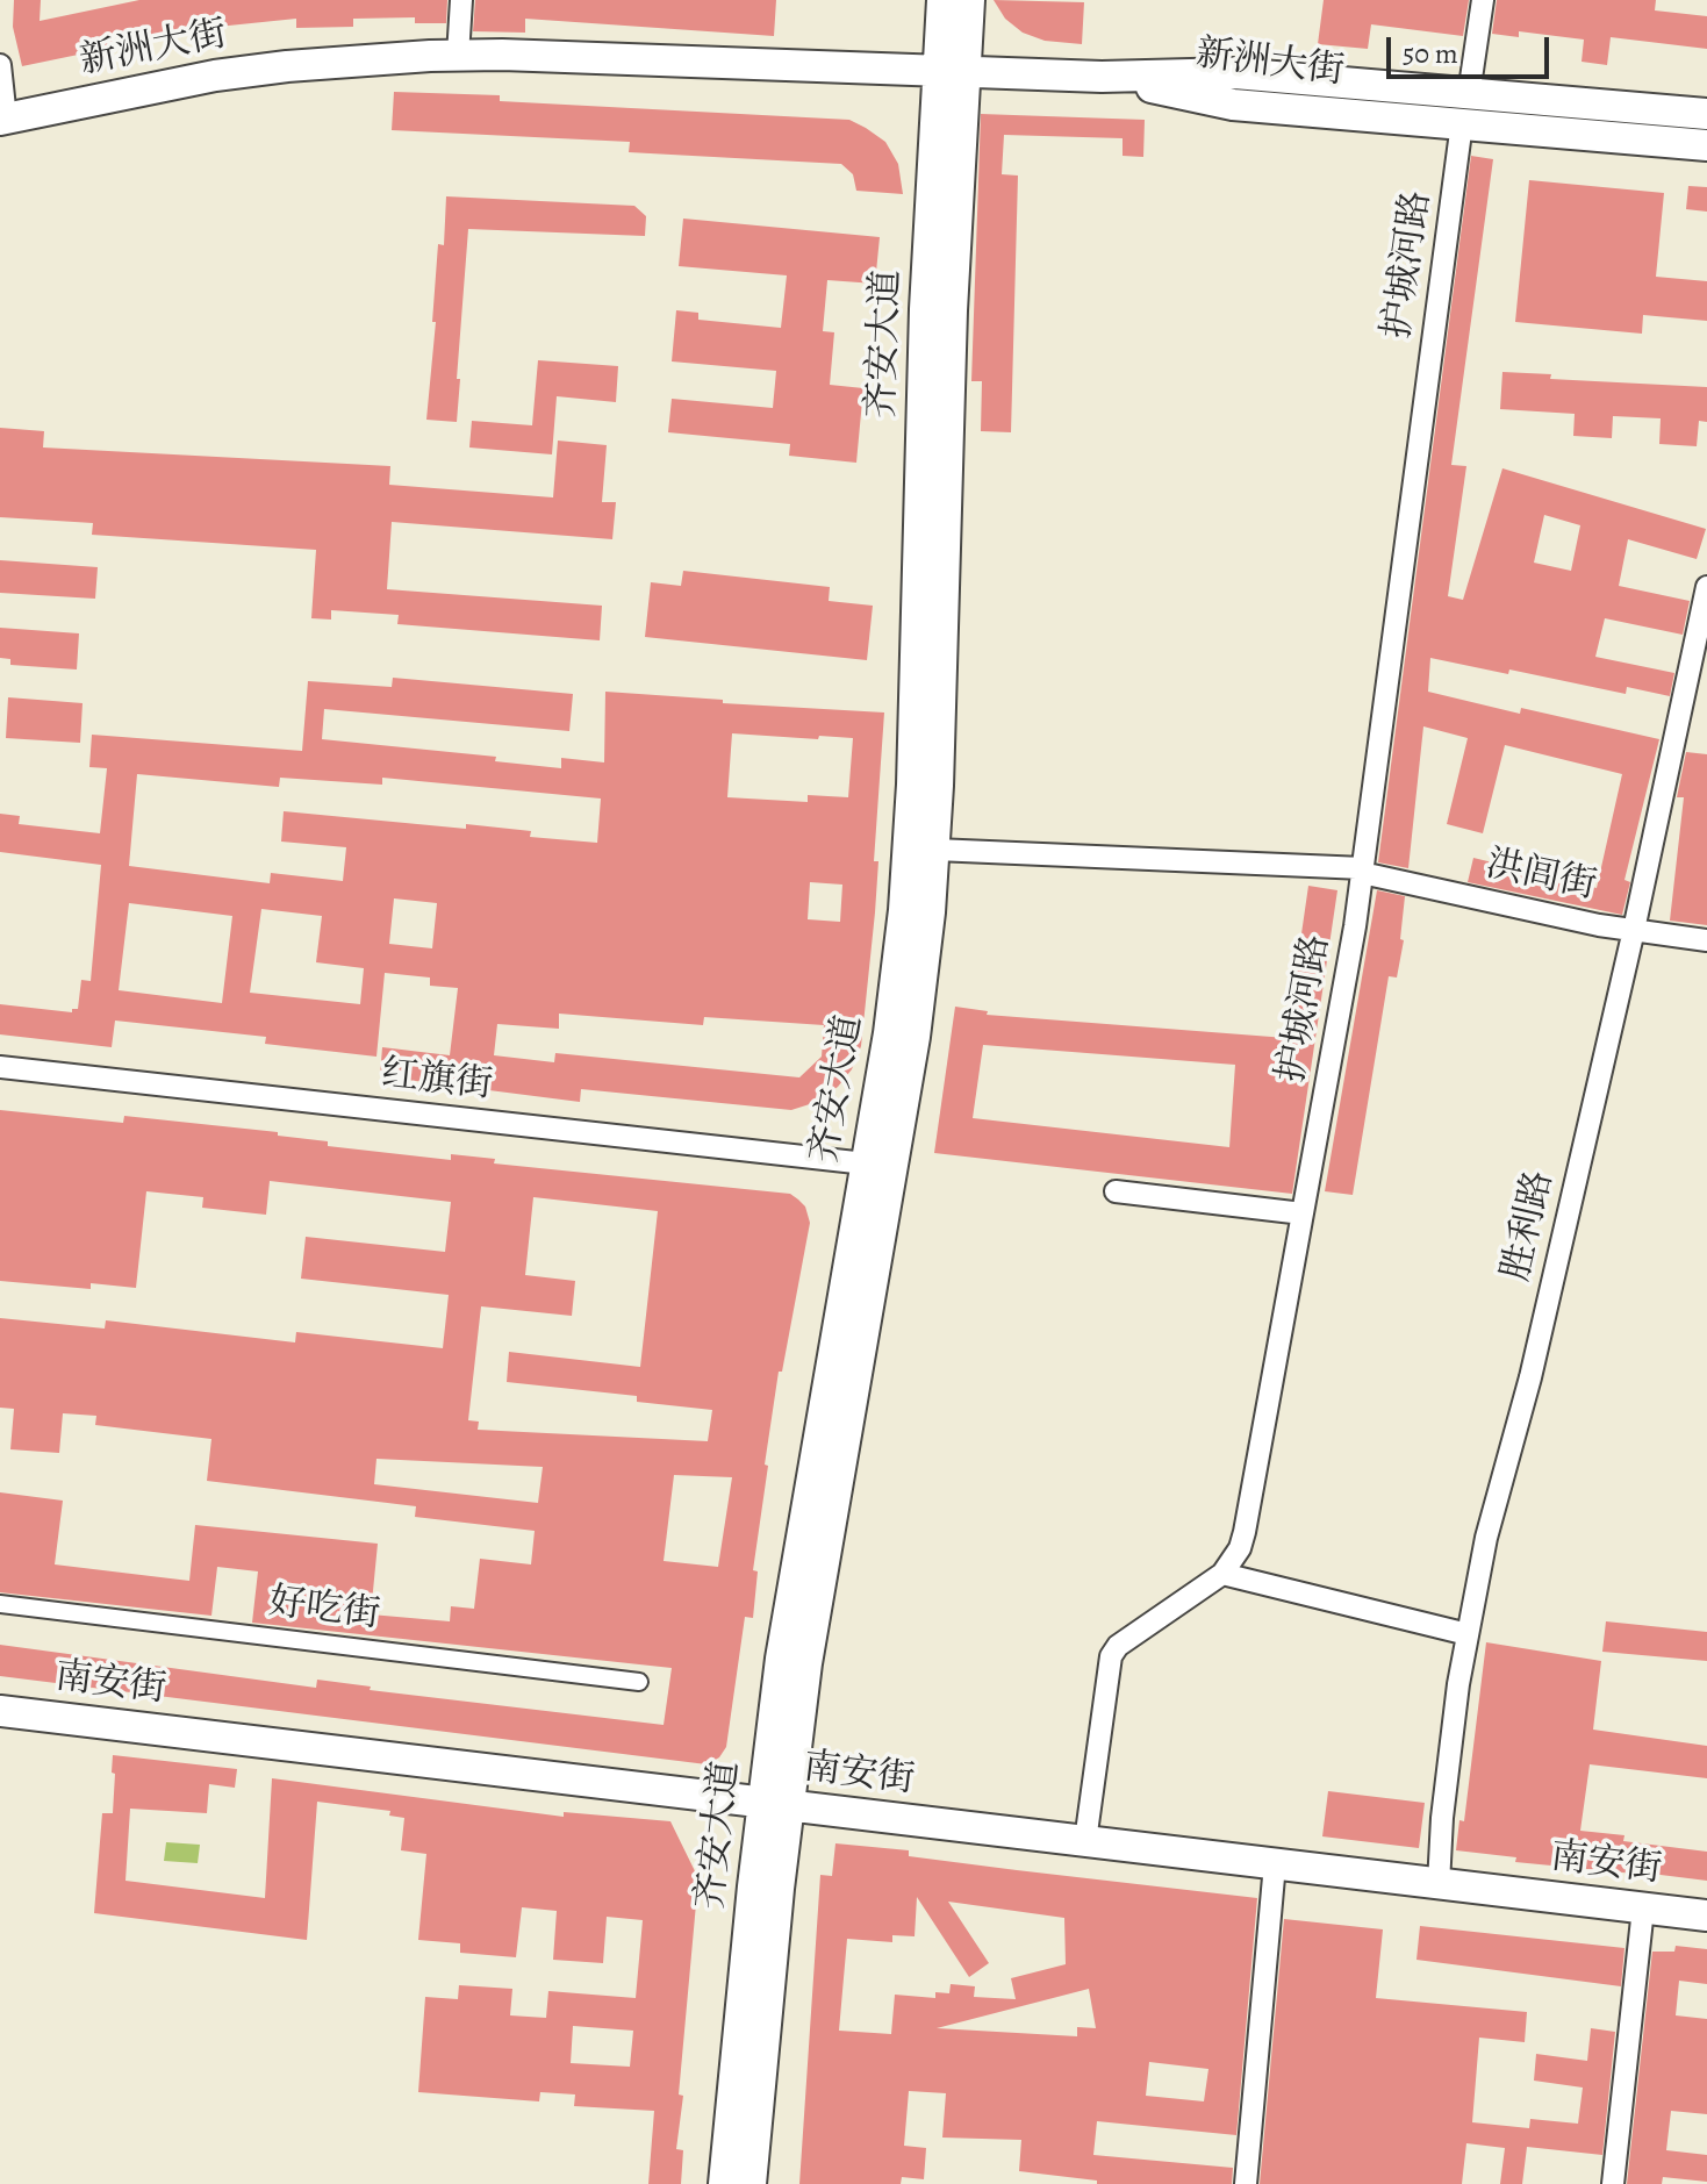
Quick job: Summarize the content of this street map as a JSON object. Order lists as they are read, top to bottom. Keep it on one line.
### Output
{"streets":{"main road":["新洲大街","齐安大道","南安街"],"street":["护城河路","洪闾街","红旗街","胜利路","好吃街"]},"crossings":[["新洲大街","护城河路"],["新洲大街","齐安大道"],["护城河路","洪闾街"],["护城河路","南安街"],["齐安大道","洪闾街"],["齐安大道","红旗街"],["齐安大道","南安街"],["洪闾街","胜利路"],["胜利路","南安街"]],"scale_bar":"50 m"}
